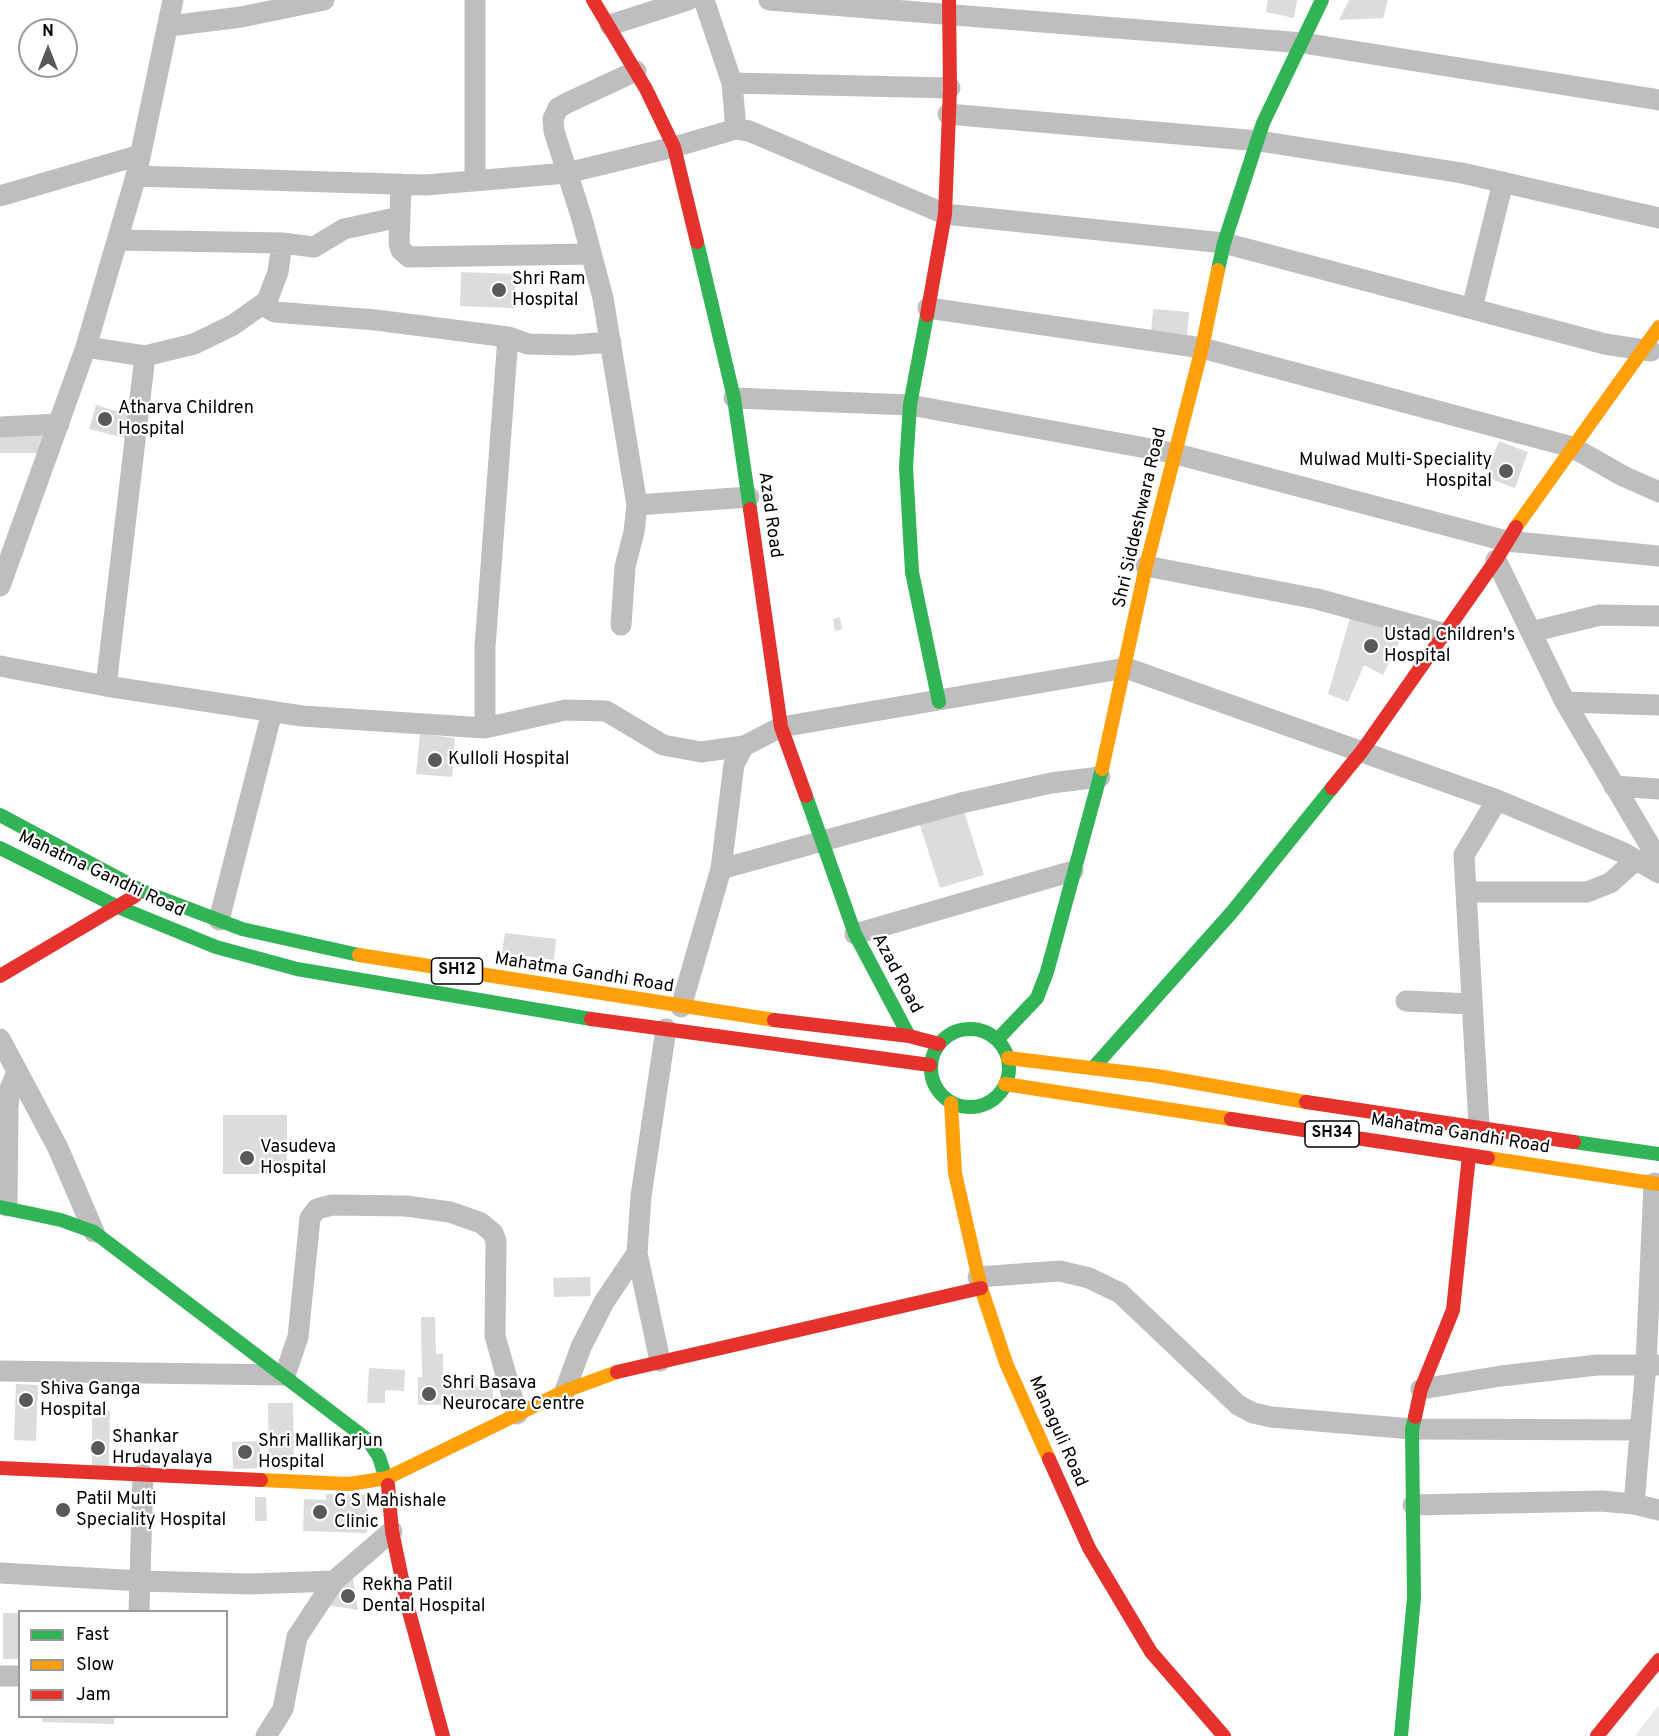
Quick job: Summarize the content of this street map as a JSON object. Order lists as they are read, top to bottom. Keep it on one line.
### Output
{"streets":{"main road":["Azad Road","Shri Siddeshwara Road","Mahatma Gandhi Road","SH12","SH34","Managuli Road"]},"crossings":[["Azad Road","Mahatma Gandhi Road"],["Shri Siddeshwara Road","Mahatma Gandhi Road"],["Shri Siddeshwara Road","Managuli Road"],["Mahatma Gandhi Road","Managuli Road"]],"places":["Shri Ram Hospital","Atharva Children Hospital","Mulwad Multi-Speciality Hospital","Ustad Children's Hospital","Kulloli Hospital","Vasudeva Hospital","Shri Basava Neurocare Centre","Shiva Ganga Hospital","Shankar Hrudayalaya","Shri Mallikarjun Hospital","Patil Multi Speciality Hospital","G S Mahishale Clinic","Rekha Patil Dental Hospital"],"legend":["Fast","Slow","Jam"],"north":"top"}
